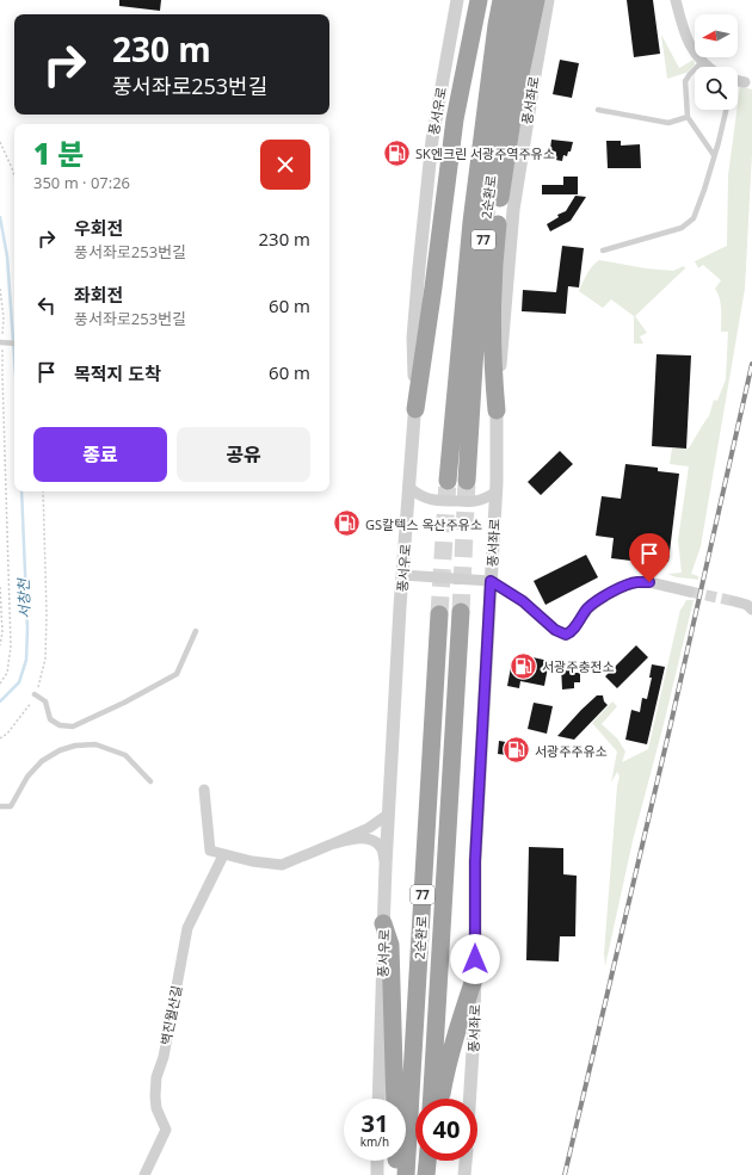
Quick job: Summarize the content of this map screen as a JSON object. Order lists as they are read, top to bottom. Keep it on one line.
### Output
{"streets":{"highway":["2순환로","77"],"street":["풍서좌로","풍서우로","벽진월산길"]},"water":["서창천"],"places":{"fuel station":["SK엔크린 서광주역주유소","GS칼텍스 옥산주유소","서광주충전소","서광주주유소"]},"north":"left","page":{"turn":["230 m","풍서좌로253번길"],"heading":["1 분","350 m · 07:26"],"list":[{"name":"우회전","note":"풍서좌로253번길","value":"230 m"},{"name":"좌회전","note":"풍서좌로253번길","value":"60 m"},{"name":"목적지 도착","value":"60 m"}],"buttons":["종료","공유"],"speed":"31 km/h","limit":"40"}}
